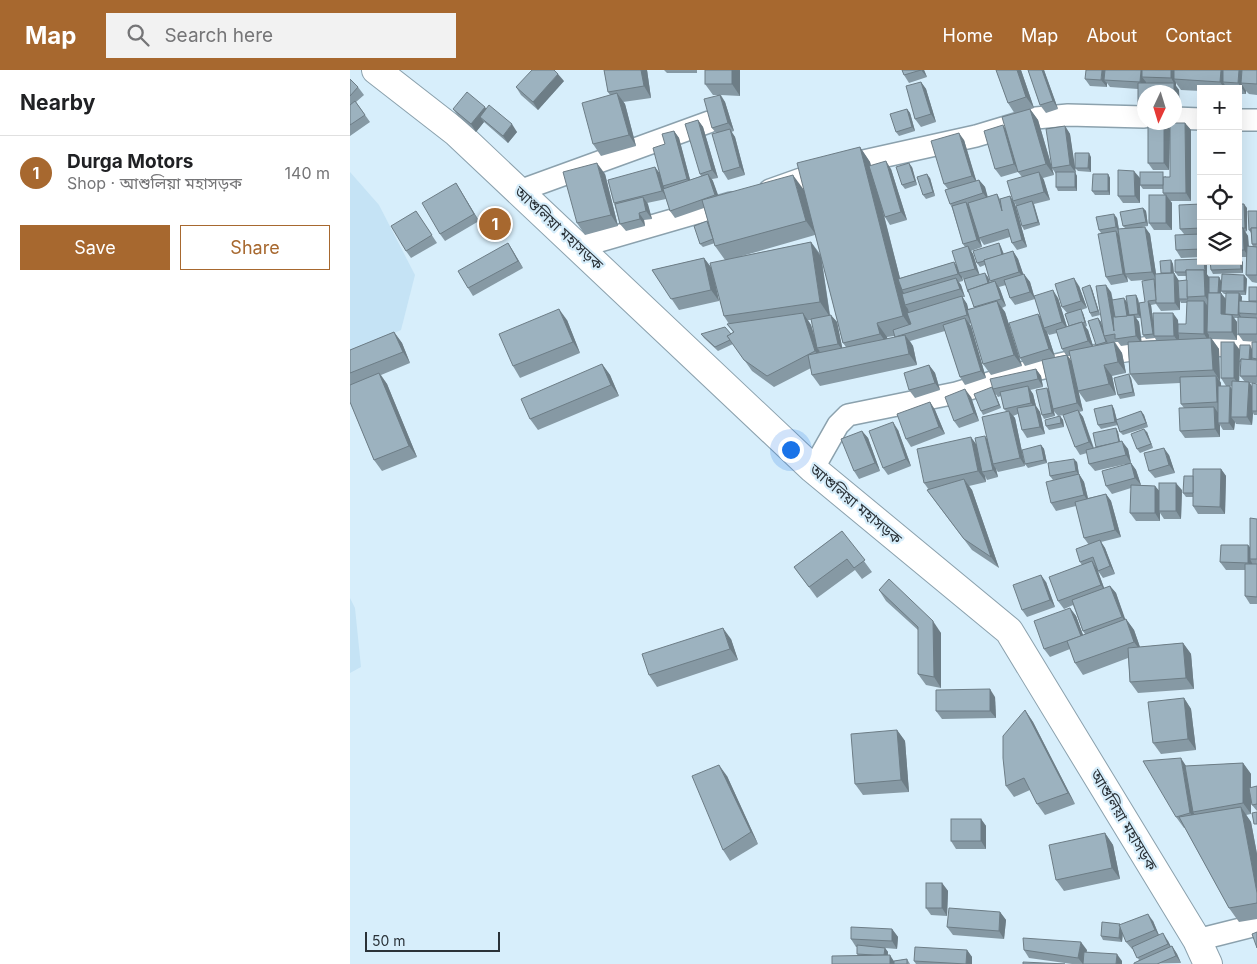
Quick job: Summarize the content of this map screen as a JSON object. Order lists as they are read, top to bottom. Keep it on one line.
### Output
{"streets":{"highway":["আশুলিয়া মহাসড়ক"]},"scale_bar":"50 m","north":"bottom","page":{"header":"Map","search":"Search here","nav":["Home","Map","About","Contact"],"heading":"Nearby","map_buttons":["+","−"],"list":[{"mark":"1","name":"Durga Motors","note":"Shop · আশুলিয়া মহাসড়ক","value":"140 m"}],"pins":"1","buttons":["Save","Share"],"scale":"50 m"}}
